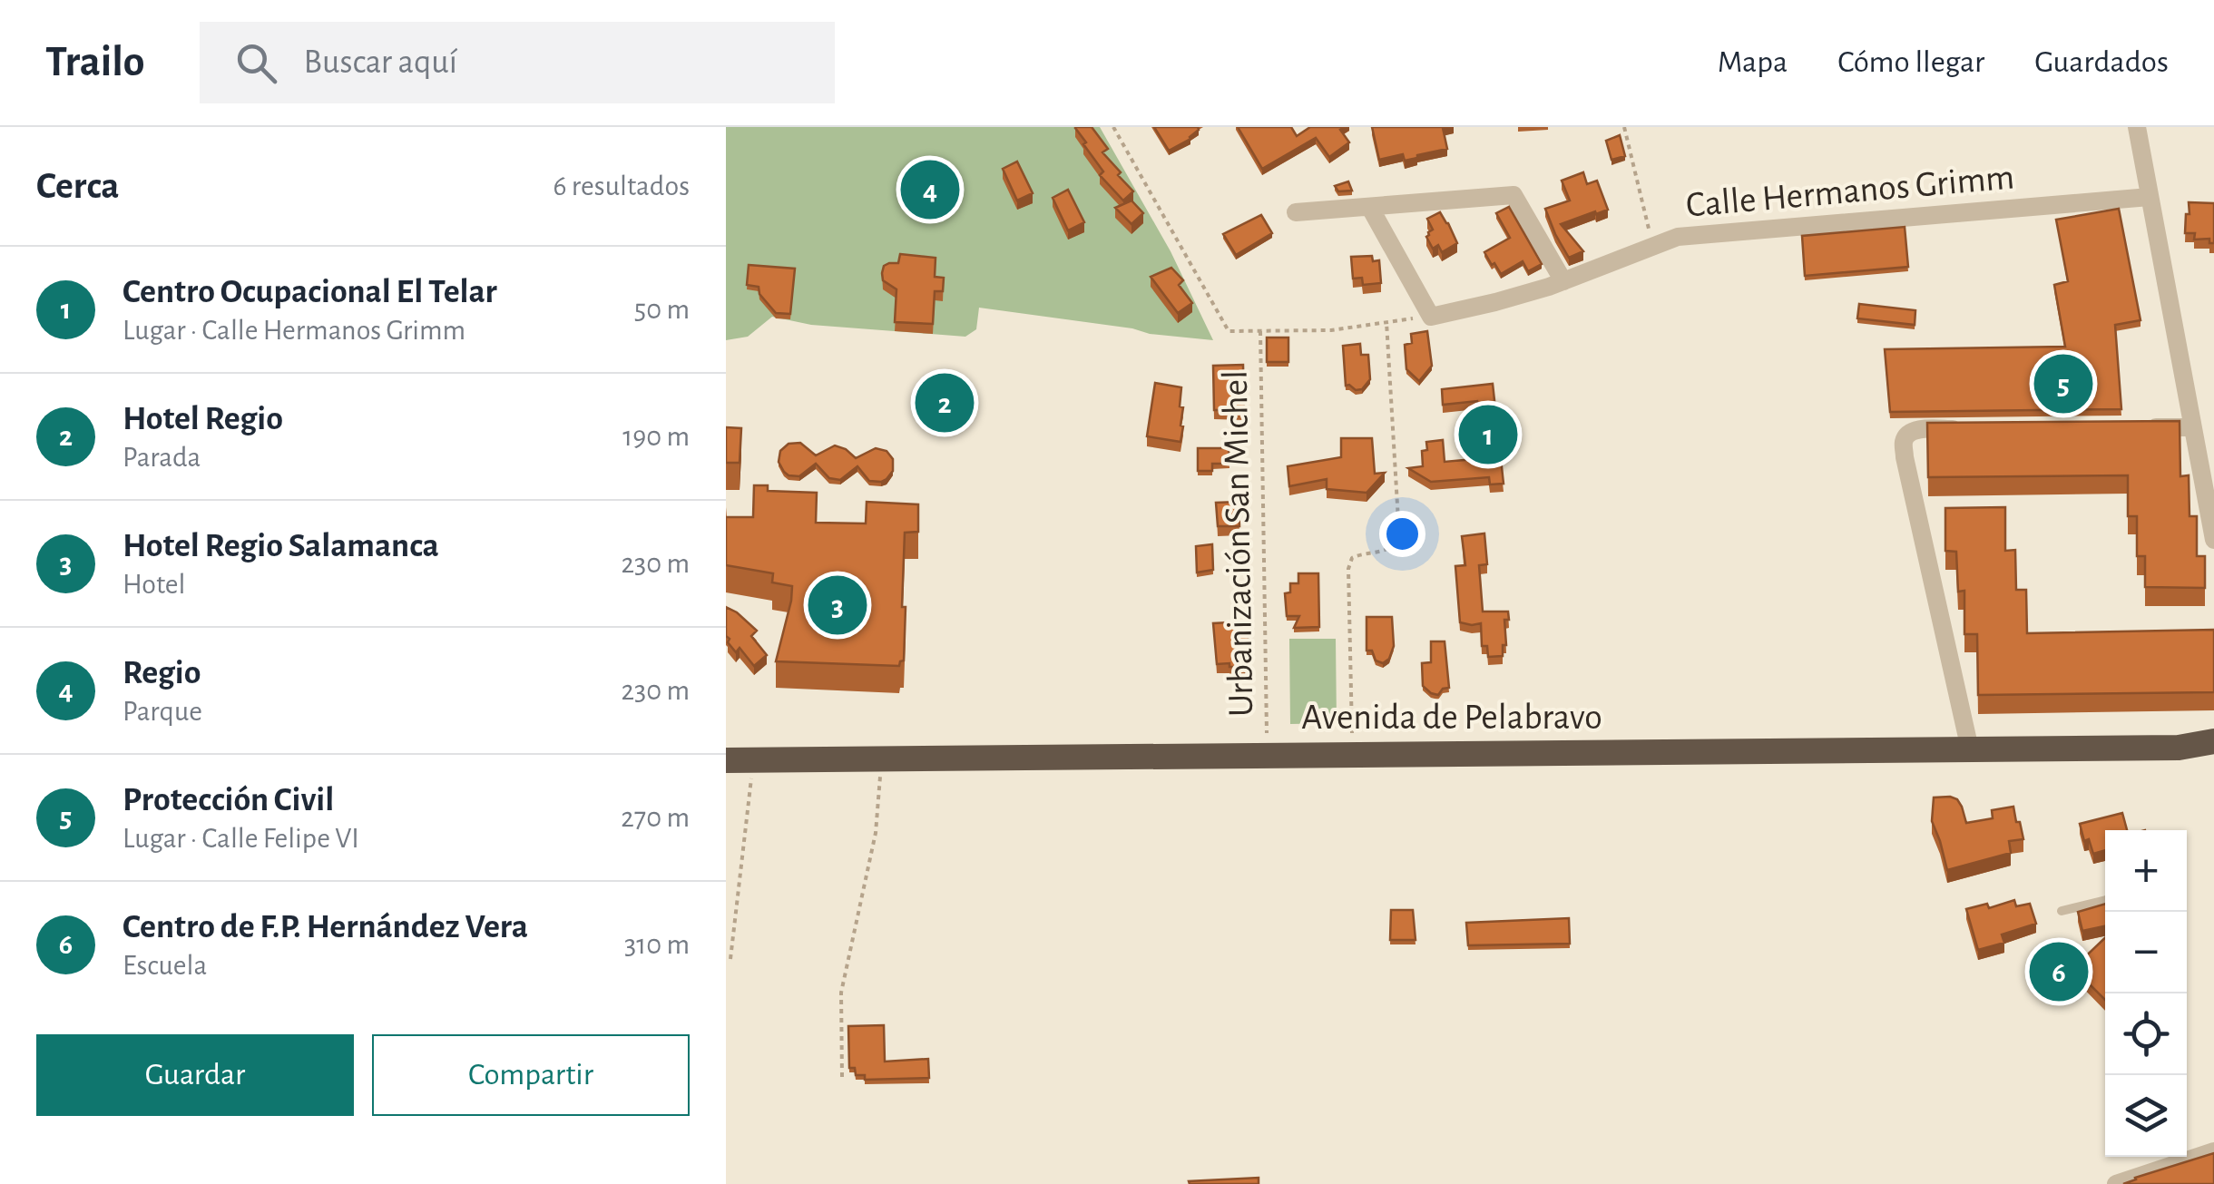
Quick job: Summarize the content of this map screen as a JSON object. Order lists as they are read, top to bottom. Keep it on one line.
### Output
{"streets":{"highway":["Avenida de Pelabravo"],"street":["Calle Hermanos Grimm"],"path":["Urbanización San Michel"]},"crossings":[["Urbanización San Michel","Avenida de Pelabravo"]],"page":{"header":"Trailo","search":"Buscar aquí","nav":["Mapa","Cómo llegar","Guardados"],"heading":["Cerca","6 resultados"],"pins":["4","5","2","1","3","6"],"list":[{"mark":"1","name":"Centro Ocupacional El Telar","note":"Lugar · Calle Hermanos Grimm","value":"50 m"},{"mark":"2","name":"Hotel Regio","note":"Parada","value":"190 m"},{"mark":"3","name":"Hotel Regio Salamanca","note":"Hotel","value":"230 m"},{"mark":"4","name":"Regio","note":"Parque","value":"230 m"},{"mark":"5","name":"Protección Civil","note":"Lugar · Calle Felipe VI","value":"270 m"},{"mark":"6","name":"Centro de F.P. Hernández Vera","note":"Escuela","value":"310 m"}],"map_buttons":["+","−"],"buttons":["Guardar","Compartir"]}}
